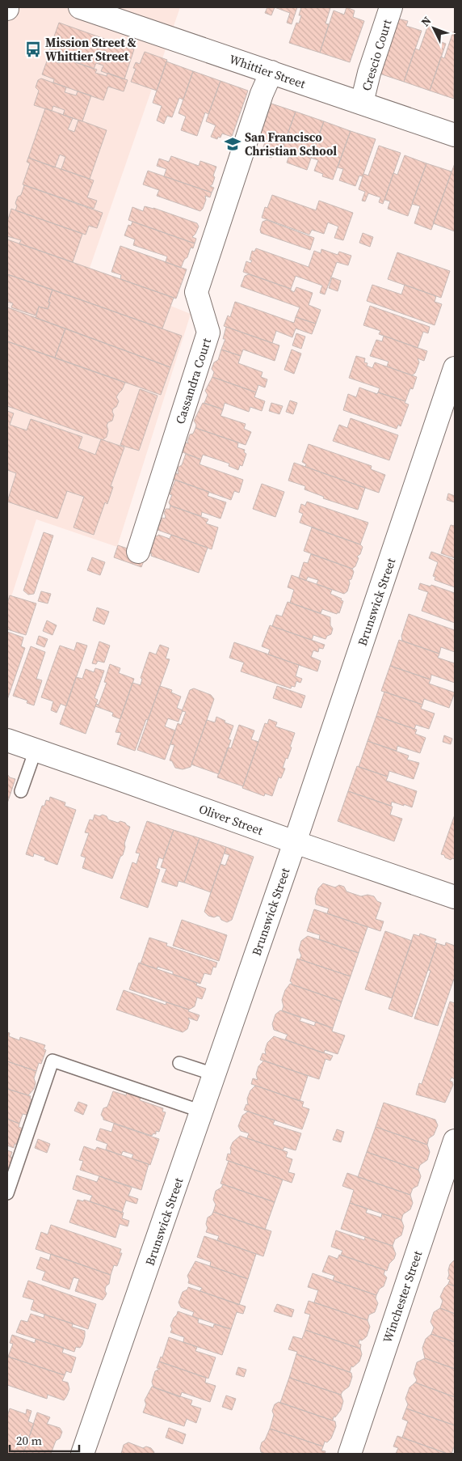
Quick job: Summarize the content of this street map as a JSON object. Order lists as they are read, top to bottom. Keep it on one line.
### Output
{"streets":{"street":["Crescio Court","Whittier Street","Cassandra Court","Brunswick Street","Oliver Street","Winchester Street"]},"crossings":[["Crescio Court","Whittier Street"],["Whittier Street","Cassandra Court"],["Brunswick Street","Oliver Street"]],"places":{"bus stop":["Mission Street & Whittier Street"],"school or university":["San Francisco Christian School"]},"scale_bar":"20 m","north":"top left"}
